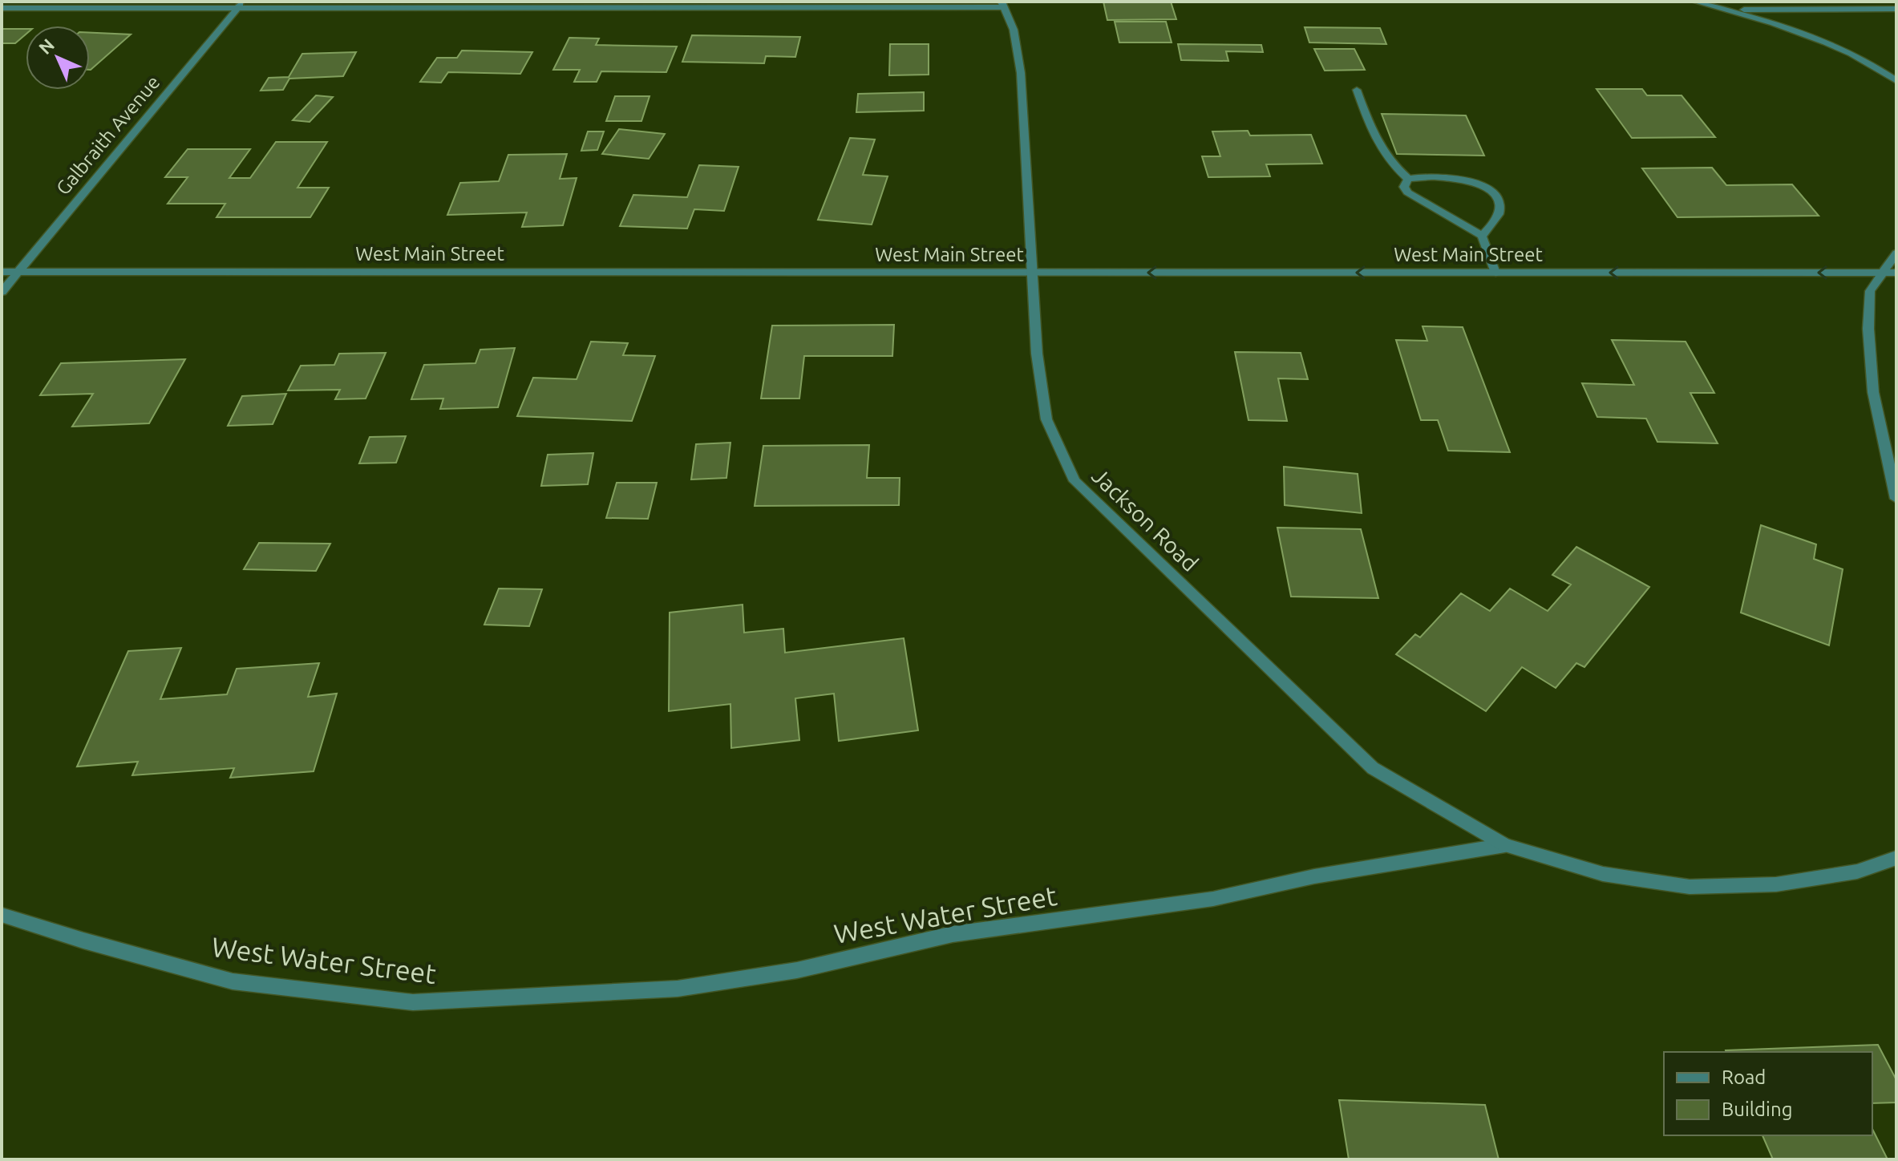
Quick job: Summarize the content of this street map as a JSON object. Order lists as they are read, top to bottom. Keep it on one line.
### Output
{"streets":{"street":["Galbraith Avenue","West Main Street","Jackson Road","West Water Street"]},"crossings":[["Galbraith Avenue","West Main Street"],["West Main Street","Jackson Road"],["Jackson Road","West Water Street"]],"one_way":["West Main Street"],"legend":["Road","Building"],"north":"top left"}
